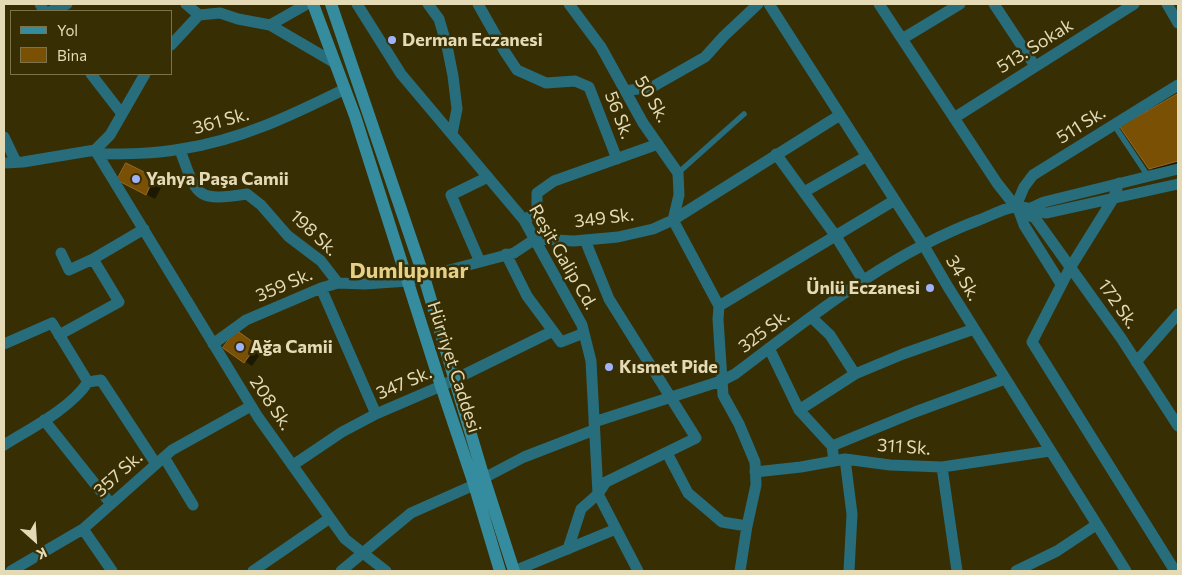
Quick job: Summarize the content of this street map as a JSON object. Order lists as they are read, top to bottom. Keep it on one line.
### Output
{"streets":{"main road":["Hürriyet Caddesi"],"street":["513. Sokak","50 Sk.","56 Sk.","361 Sk.","511 Sk.","349 Sk.","198 Sk.","Reşit Galip Cd.","34 Sk.","359 Sk.","172 Sk.","325 Sk.","347 Sk.","208 Sk.","311 Sk.","357 Sk."]},"crossings":[["361 Sk.","198 Sk."],["361 Sk.","Hürriyet Caddesi"],["361 Sk.","208 Sk."],["511 Sk.","172 Sk."],["511 Sk.","325 Sk."],["349 Sk.","Reşit Galip Cd."],["349 Sk.","34 Sk."],["198 Sk.","359 Sk."],["Reşit Galip Cd.","325 Sk."],["34 Sk.","325 Sk."],["34 Sk.","311 Sk."],["359 Sk.","Hürriyet Caddesi"],["359 Sk.","208 Sk."],["172 Sk.","325 Sk."],["325 Sk.","Hürriyet Caddesi"],["325 Sk.","208 Sk."],["Hürriyet Caddesi","347 Sk."],["347 Sk.","208 Sk."],["208 Sk.","357 Sk."]],"districts":["Dumlupınar"],"places":["Derman Eczanesi","Yahya Paşa Camii","Ünlü Eczanesi","Ağa Camii","Kısmet Pide"],"legend":["Yol","Bina"],"north":"bottom right"}
